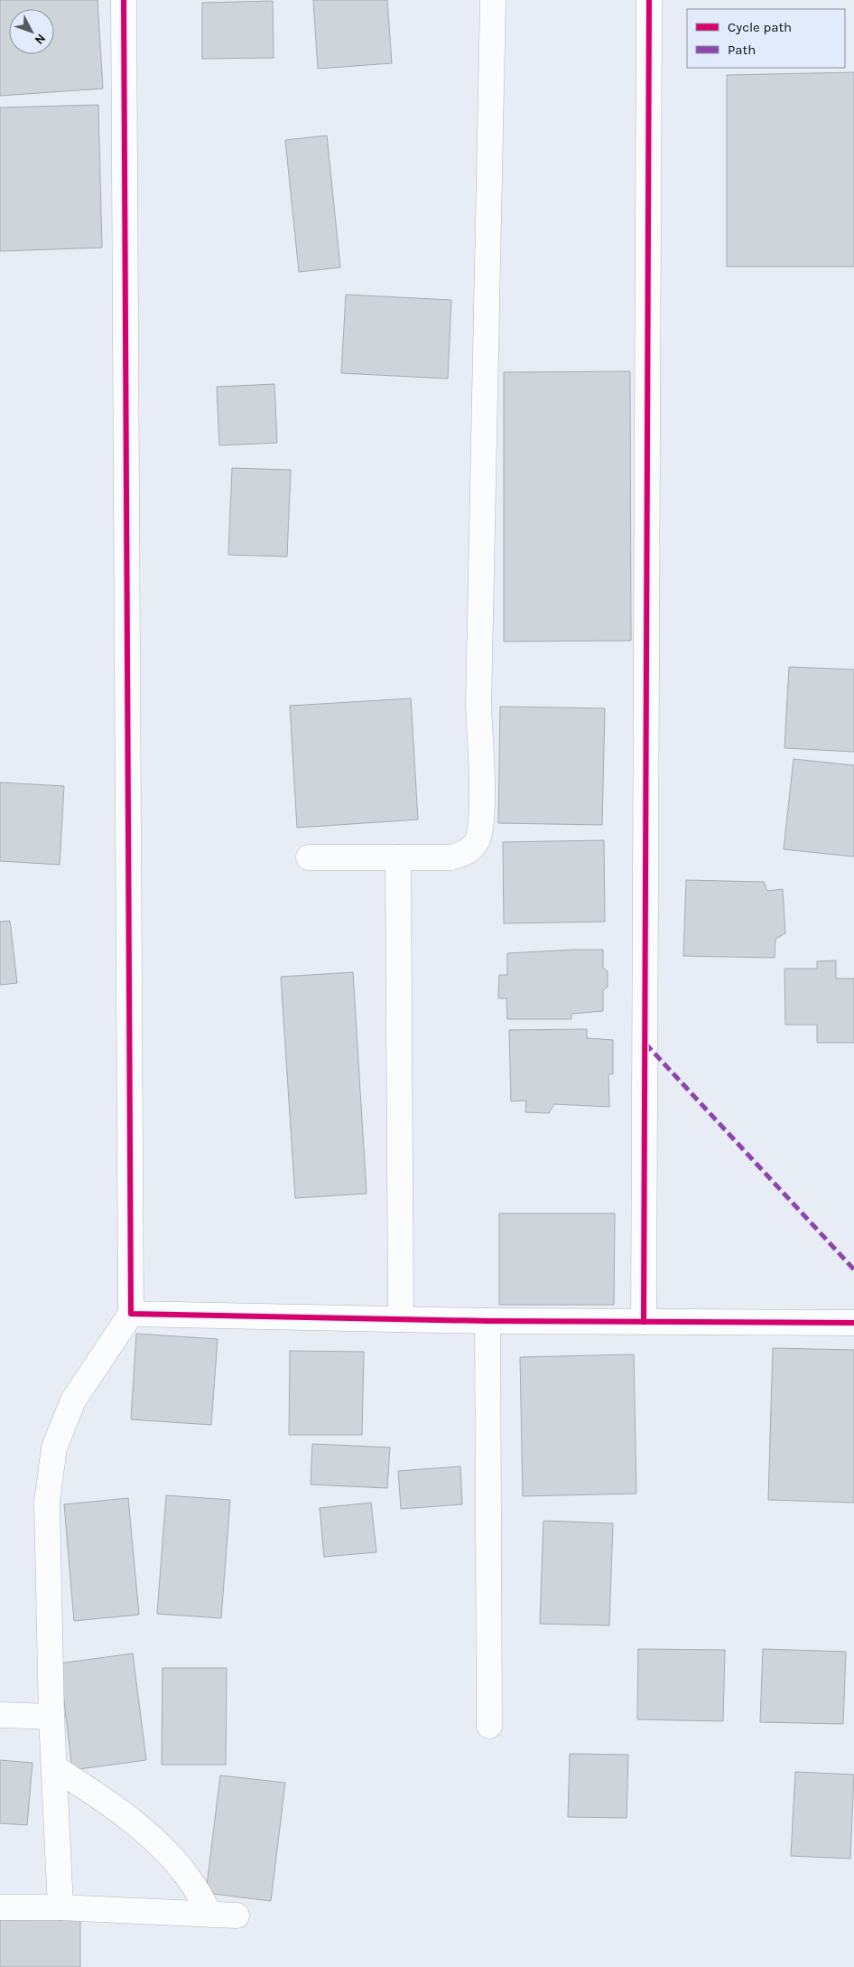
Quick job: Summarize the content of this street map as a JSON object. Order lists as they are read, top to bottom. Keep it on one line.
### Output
{"legend":["Cycle path","Path"],"north":"bottom right"}
